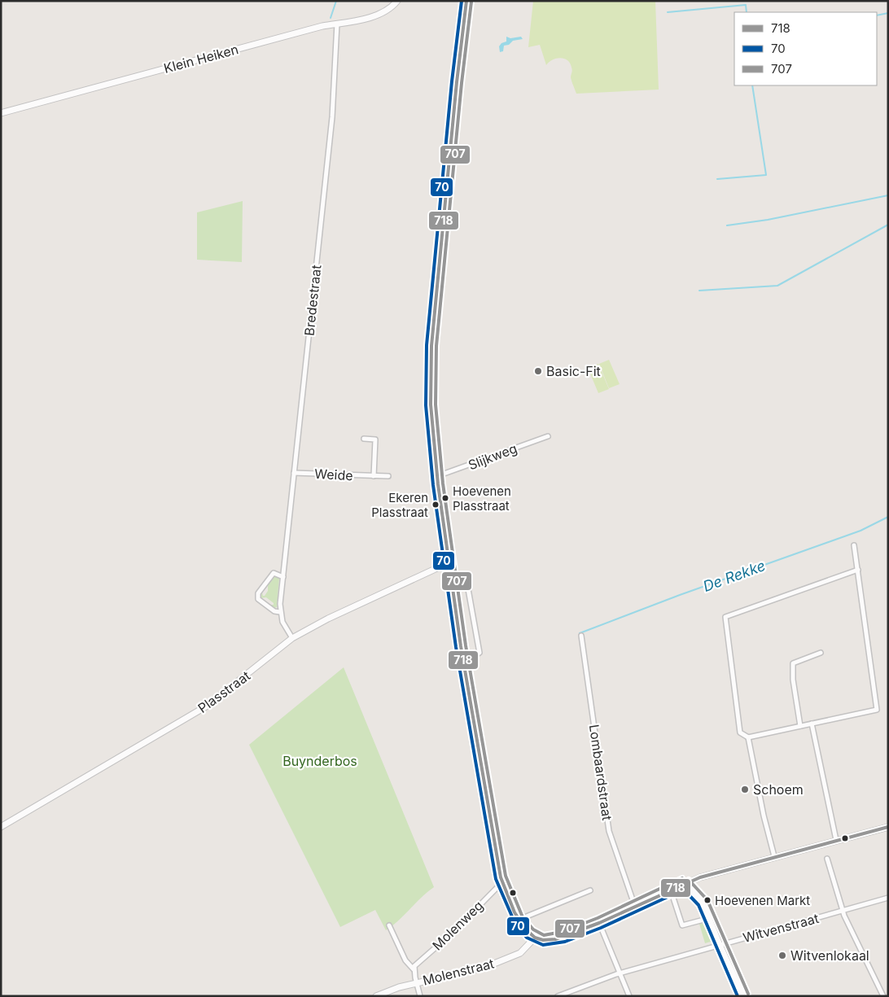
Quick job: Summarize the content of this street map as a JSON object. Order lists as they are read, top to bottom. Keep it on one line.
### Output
{"streets":{"main road":["Klein Heiken","Plasstraat","Molenstraat"],"street":["Bredestraat","Slijkweg","Weide","Lombaardstraat","Molenweg","Witvenstraat"]},"crossings":[["Klein Heiken","Bredestraat"],["Bredestraat","Weide"],["Bredestraat","Plasstraat"]],"water":["De Rekke"],"parks":["Buynderbos"],"places":["Basic-Fit","Hoevenen Plasstraat","Ekeren Plasstraat","Schoem","Hoevenen Markt","Witvenlokaal"],"lines":["transit line 718","transit line 70","transit line 707"],"legend":["718","70","707"]}
